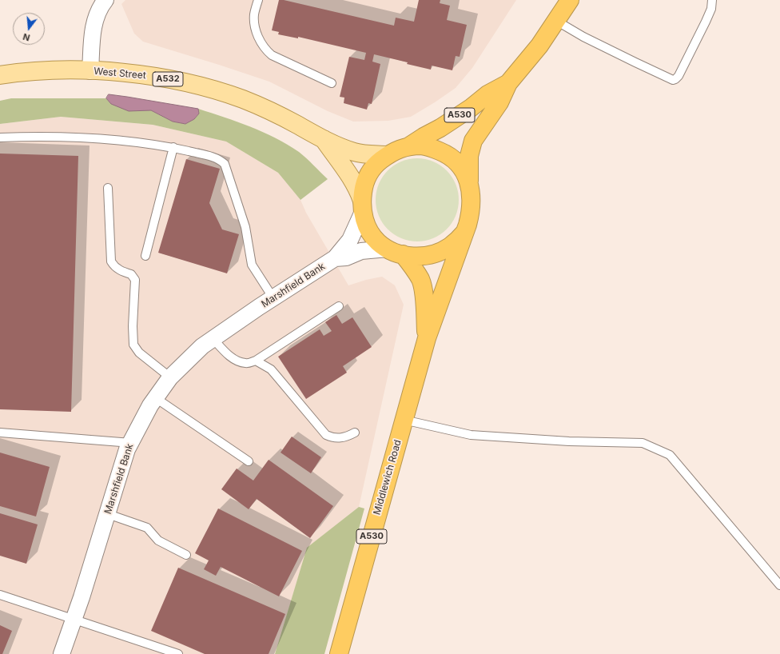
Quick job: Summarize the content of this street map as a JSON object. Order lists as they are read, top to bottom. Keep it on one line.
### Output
{"streets":{"highway":["A530","Middlewich Road"],"main road":["West Street","A532"],"street":["Marshfield Bank"]},"crossings":[["West Street","A530"],["West Street","Marshfield Bank"],["West Street","Middlewich Road"],["A530","Marshfield Bank"],["A530","Middlewich Road"],["Marshfield Bank","Middlewich Road"]],"north":"bottom"}
